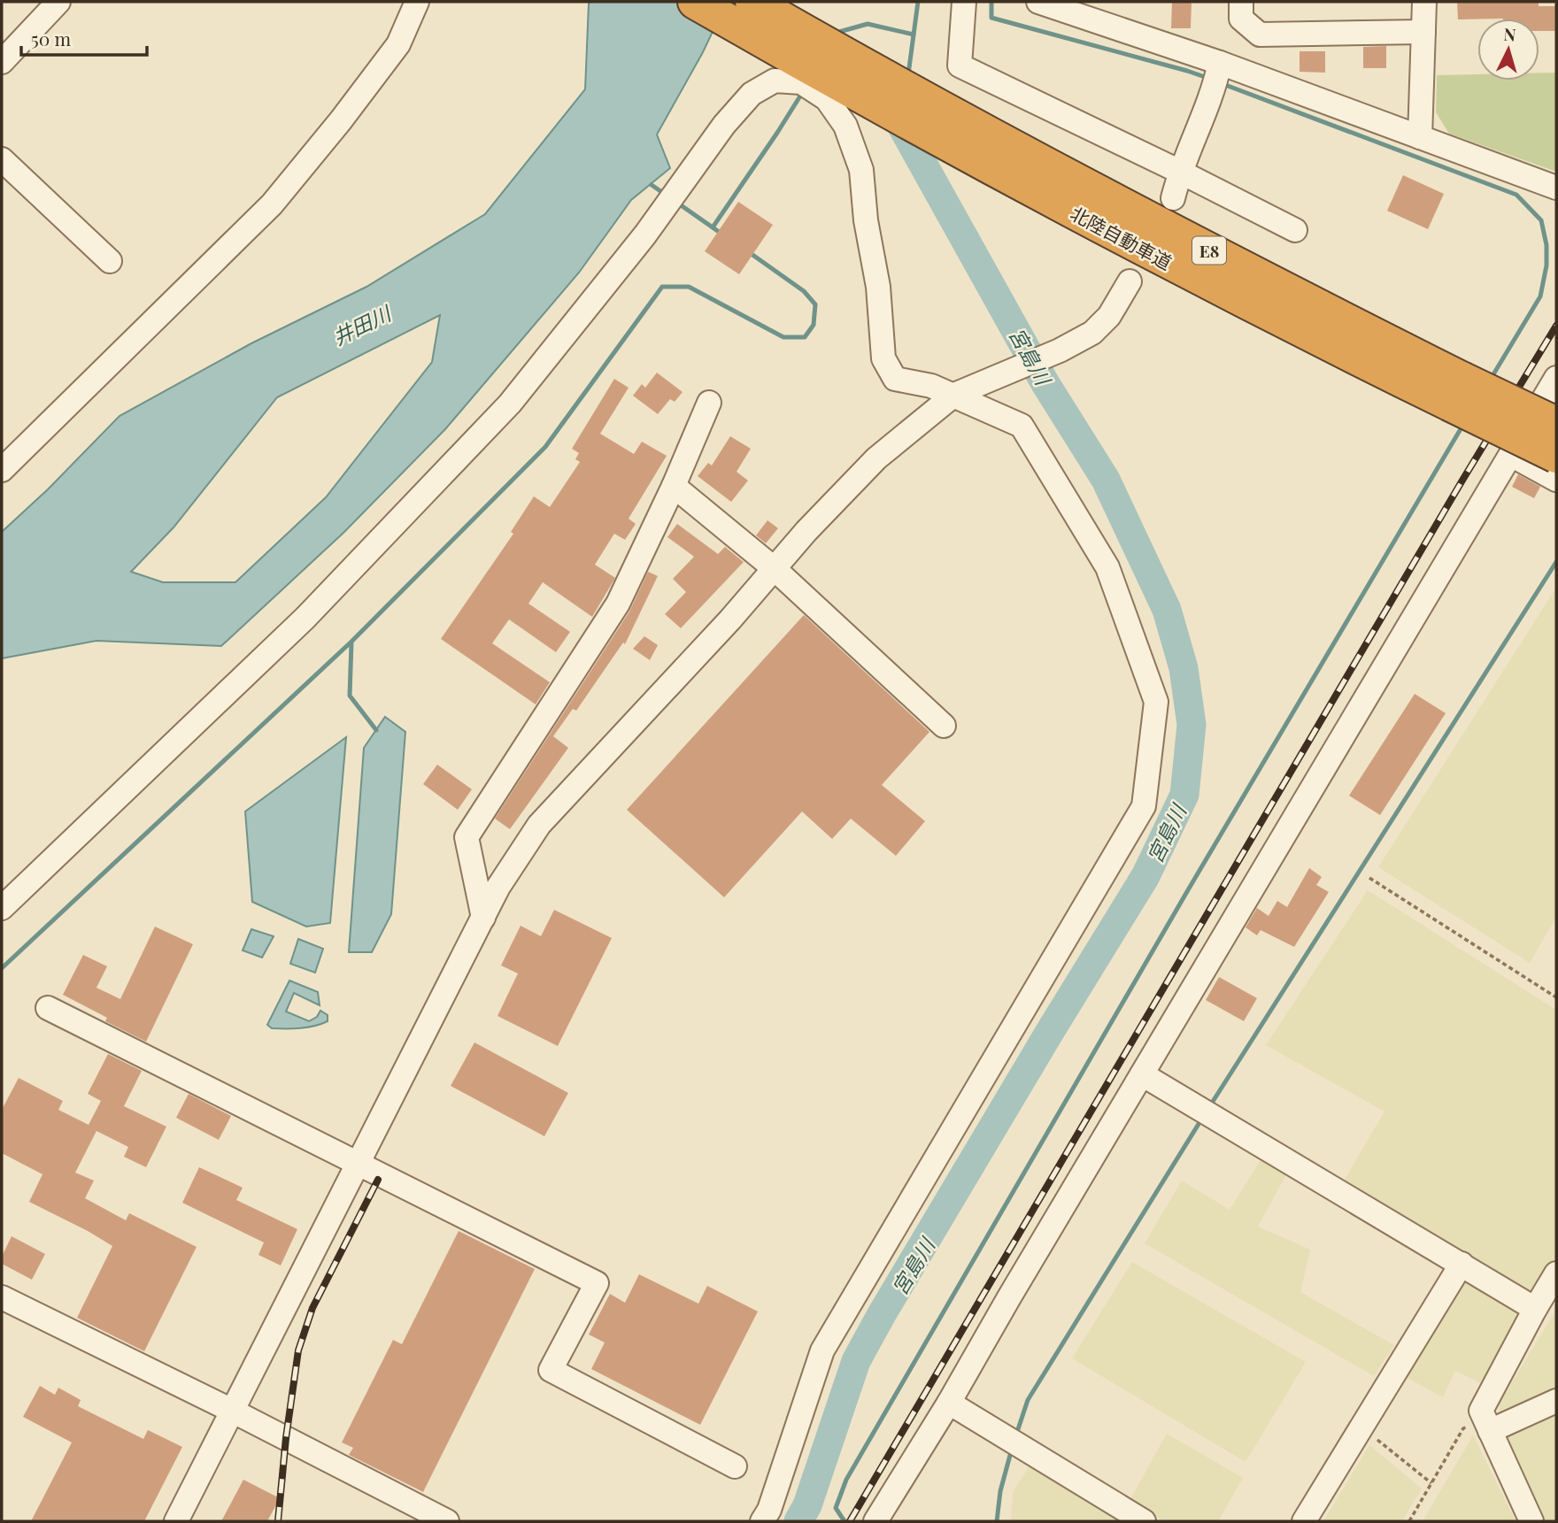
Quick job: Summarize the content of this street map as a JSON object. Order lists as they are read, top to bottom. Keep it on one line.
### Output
{"streets":{"highway":["北陸自動車道","E8"]},"water":["井田川","宮島川"],"scale_bar":"50 m","north":"top"}
